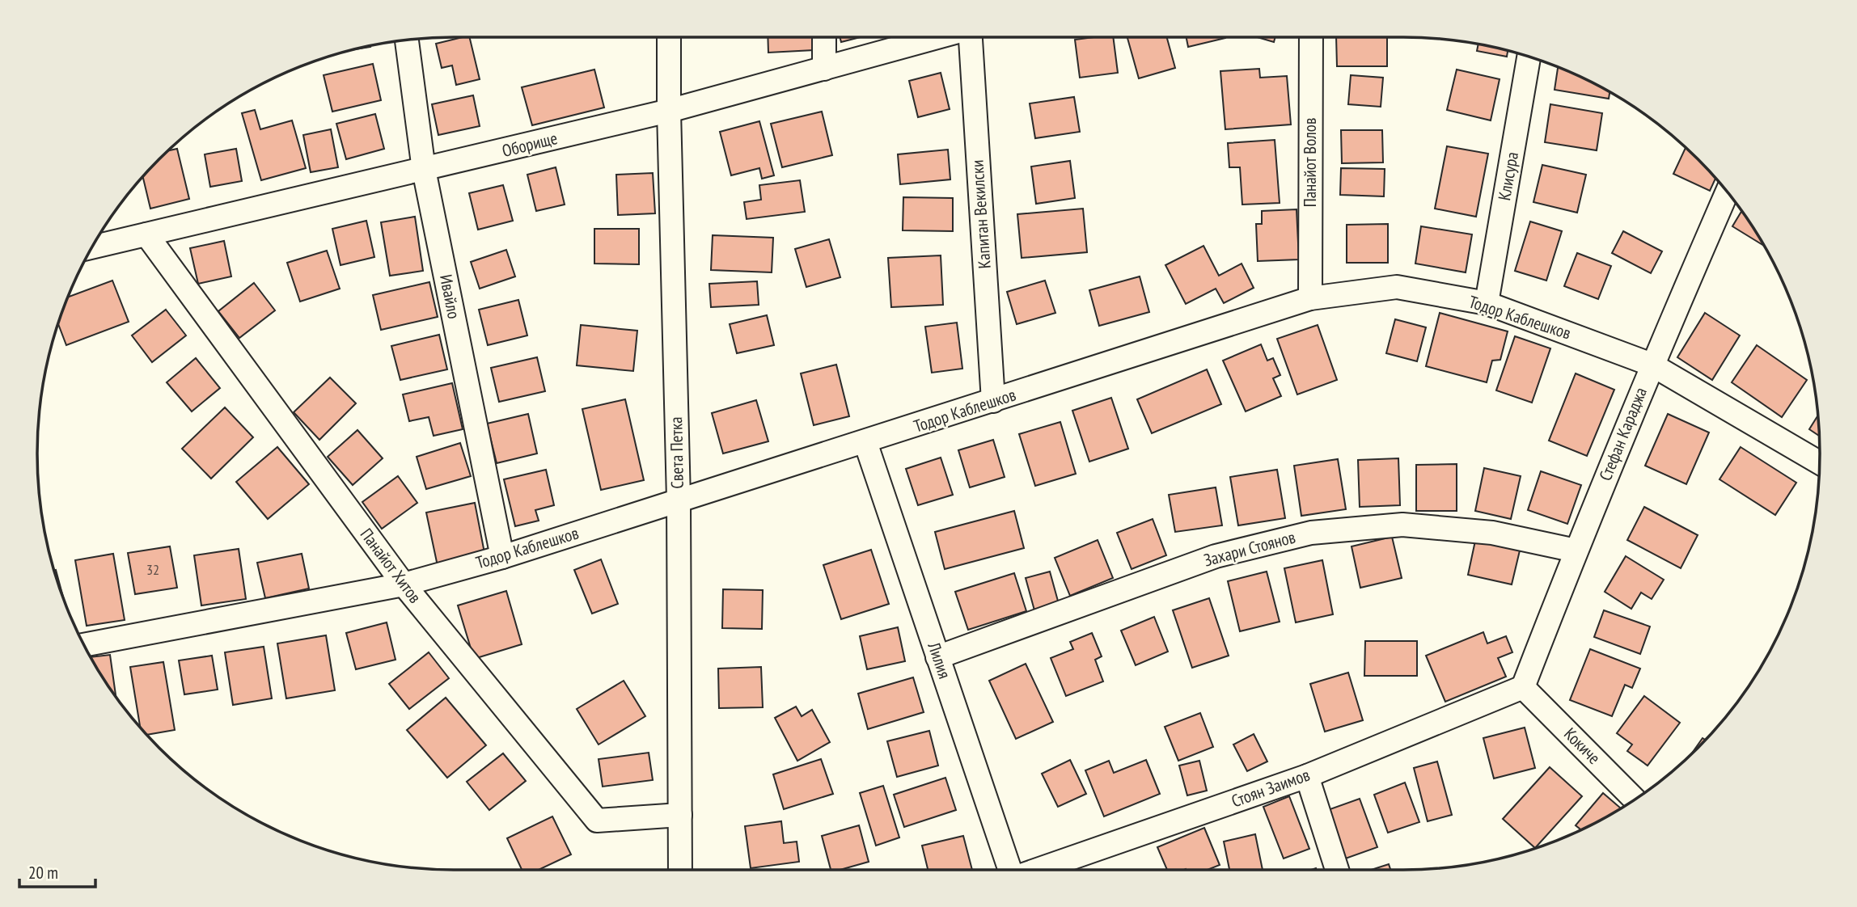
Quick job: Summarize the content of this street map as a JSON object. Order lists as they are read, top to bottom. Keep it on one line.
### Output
{"streets":{"street":["Оборище","Панайот Волов","Клисура","Капитан Векилски","Ивайло","Тодор Каблешков","Стефан Караджа","Света Петка","Захари Стоянов","Панайот Хитов","Лилия","Кокиче","Стоян Заимов"]},"crossings":[["Оборище","Ивайло"],["Оборище","Света Петка"],["Оборище","Панайот Хитов"],["Панайот Волов","Тодор Каблешков"],["Клисура","Тодор Каблешков"],["Капитан Векилски","Тодор Каблешков"],["Ивайло","Тодор Каблешков"],["Тодор Каблешков","Стефан Караджа"],["Тодор Каблешков","Света Петка"],["Тодор Каблешков","Панайот Хитов"],["Тодор Каблешков","Лилия"],["Стефан Караджа","Захари Стоянов"],["Стефан Караджа","Кокиче"],["Стефан Караджа","Стоян Заимов"],["Света Петка","Панайот Хитов"],["Захари Стоянов","Лилия"],["Кокиче","Стоян Заимов"]],"house_numbers":["32"],"scale_bar":"20 m"}
